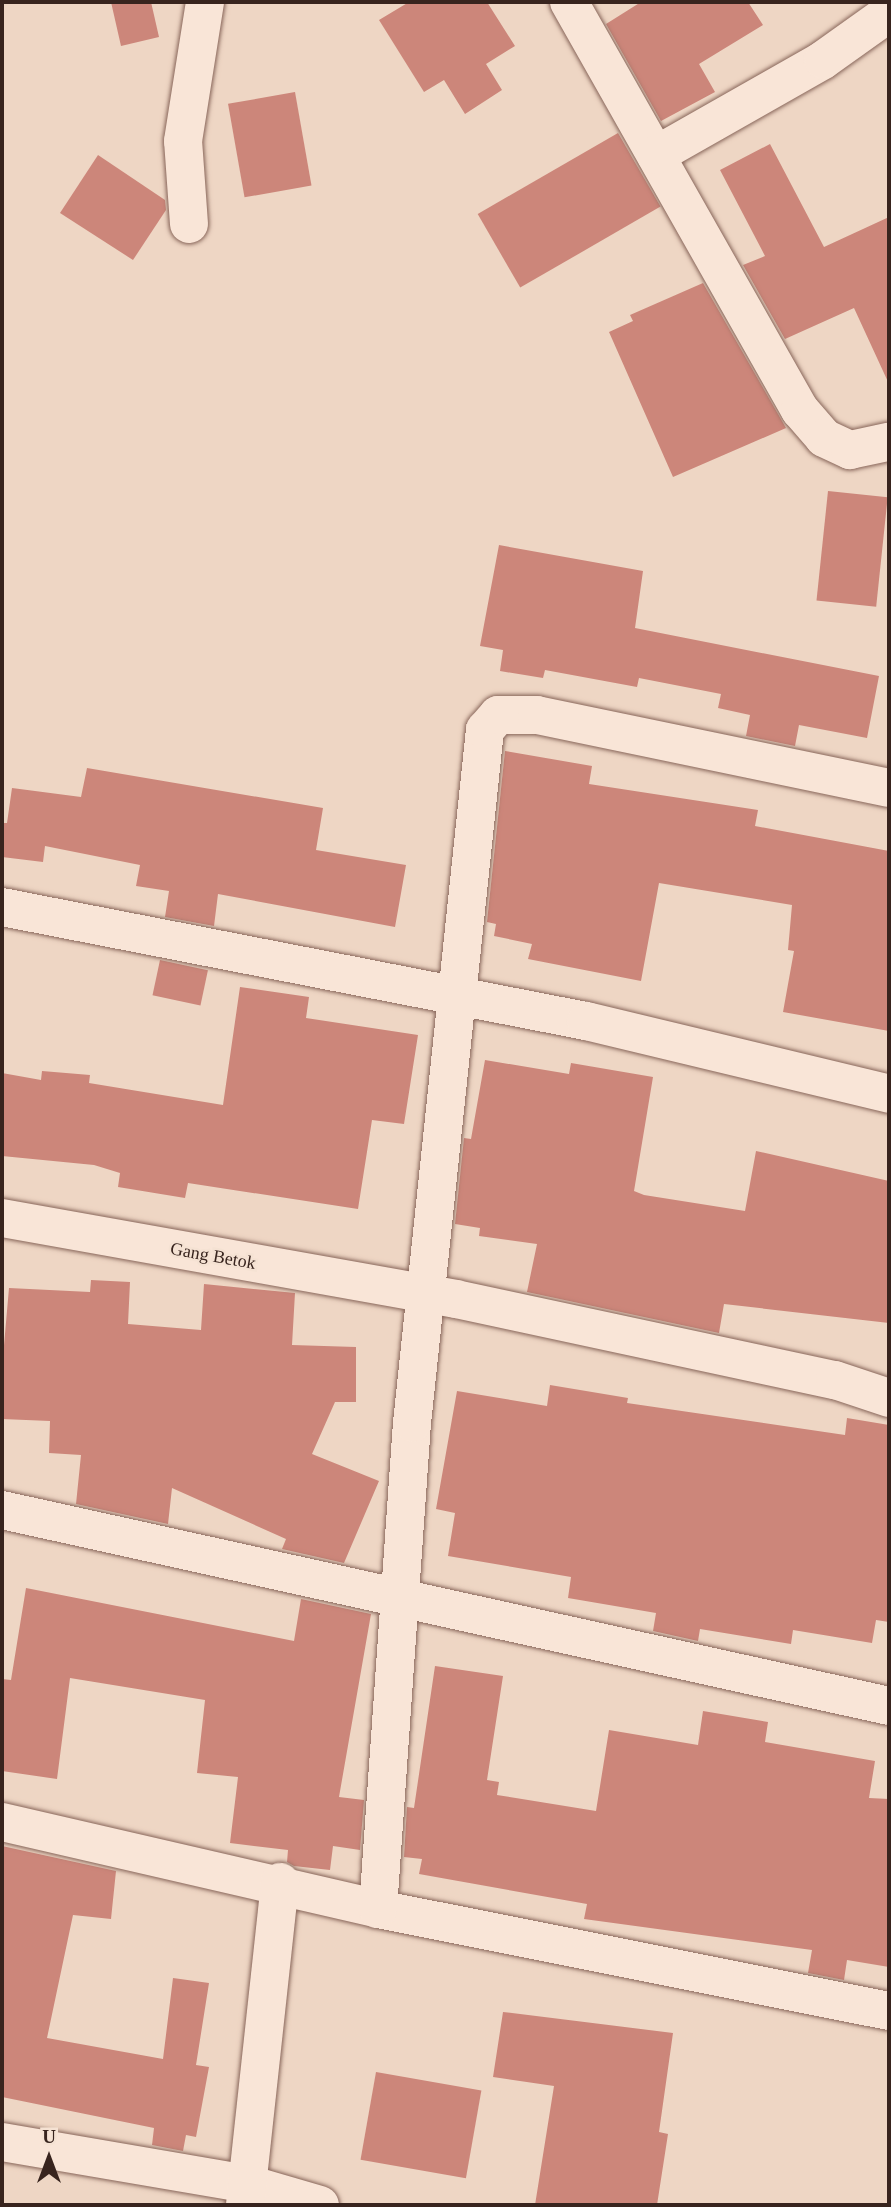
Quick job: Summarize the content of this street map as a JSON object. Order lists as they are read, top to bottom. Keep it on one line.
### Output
{"streets":{"street":["Gang Betok"]},"north":"top"}
